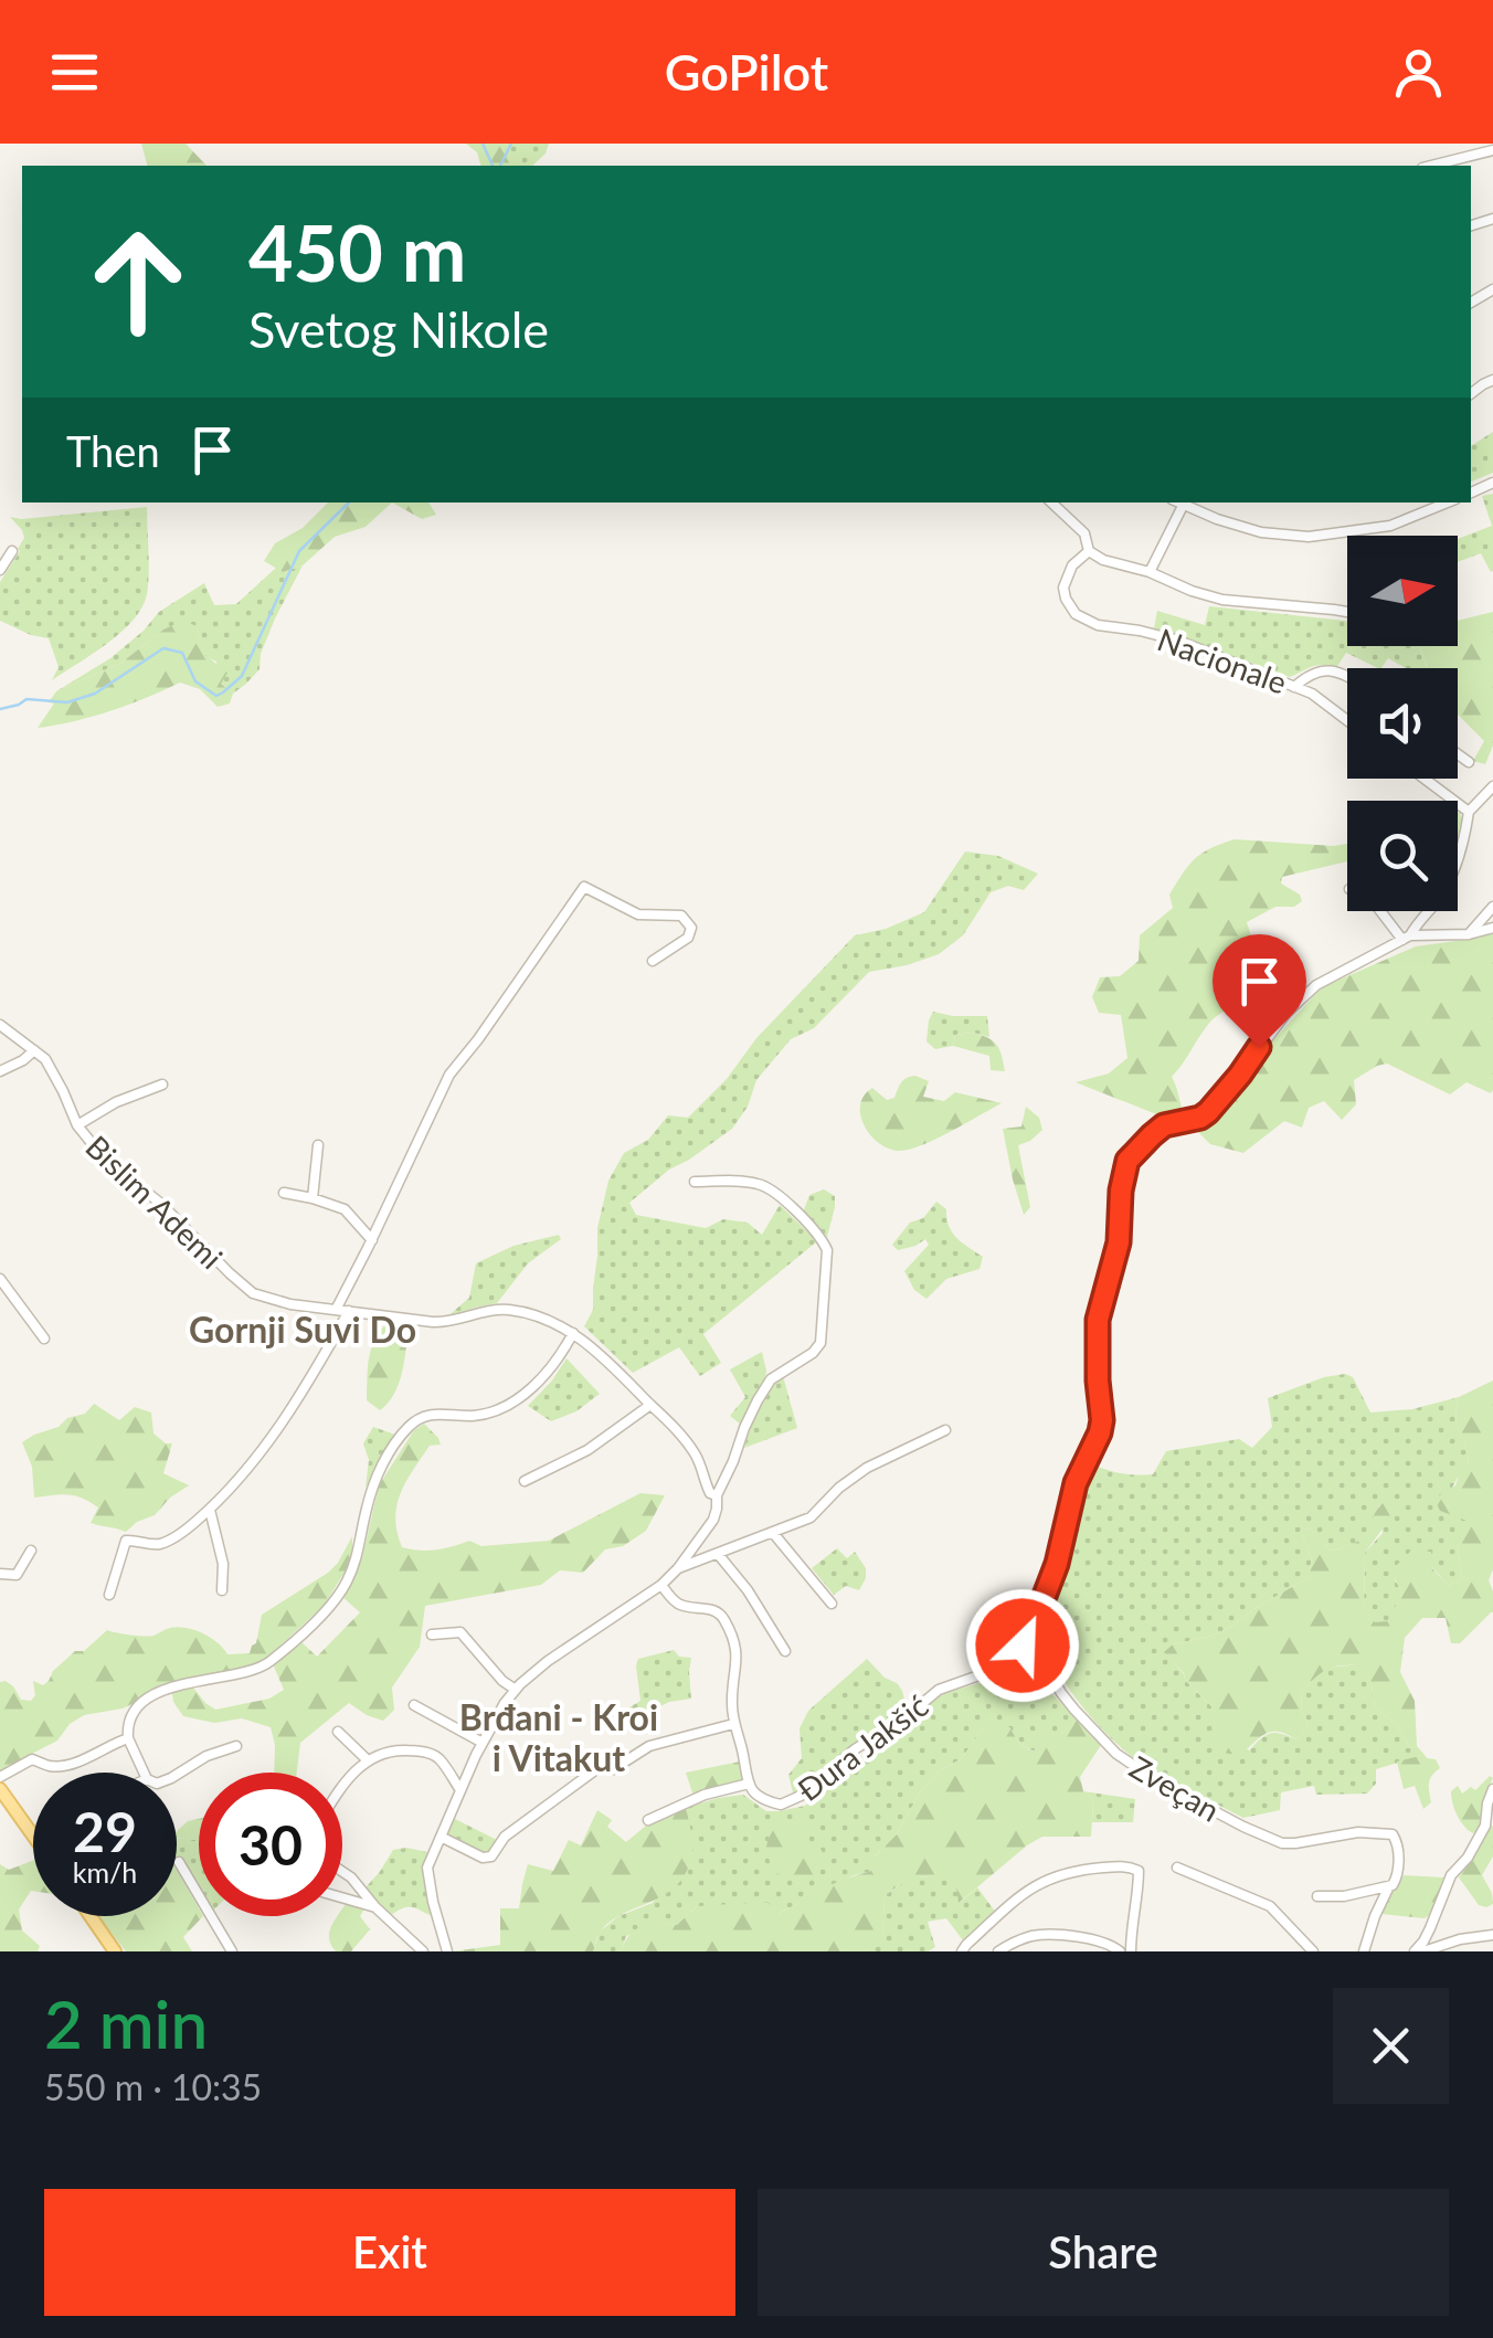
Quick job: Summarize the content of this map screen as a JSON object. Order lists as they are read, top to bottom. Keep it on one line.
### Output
{"streets":{"street":["Nacionale","Bislim Ademi","Ðura Jakšić","Zveçan"]},"crossings":[["Ðura Jakšić","Zveçan"]],"districts":["Gornji Suvi Do","Brđani - Kroi i Vitakut"],"north":"right","page":{"header":"GoPilot","turn":["450 m","Svetog Nikole"],"then":"Then","speed":"29 km/h","limit":"30","heading":["2 min","550 m · 10:35"],"buttons":["Exit","Share"]}}
